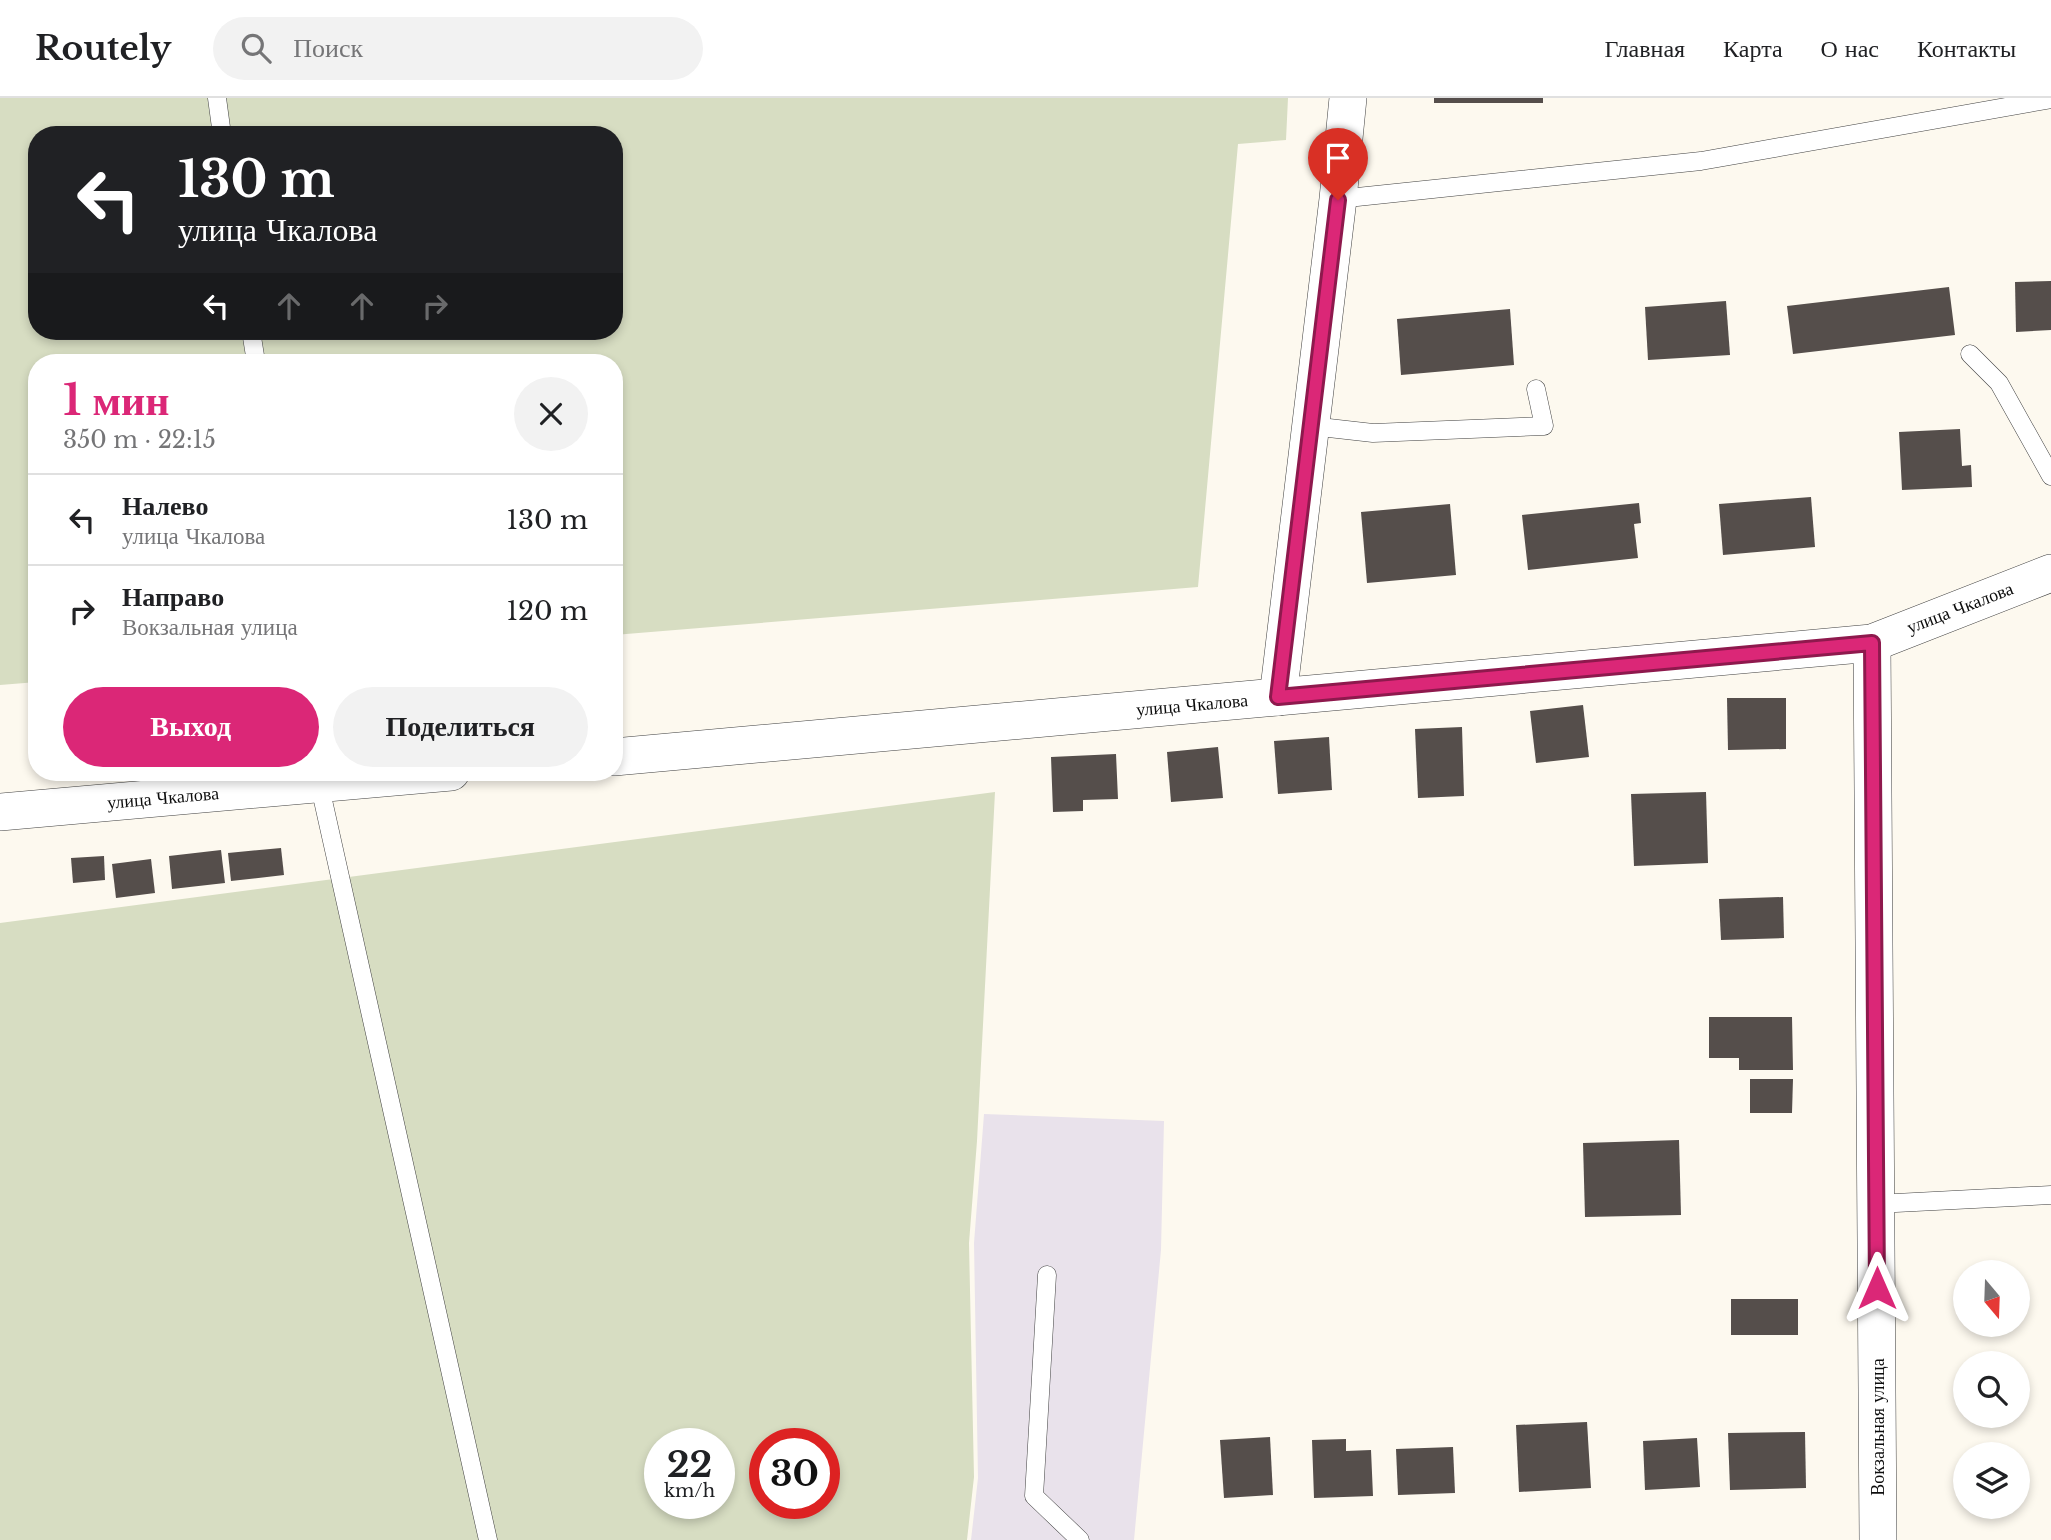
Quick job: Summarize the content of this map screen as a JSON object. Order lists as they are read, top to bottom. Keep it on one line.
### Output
{"streets":{"street":["улица Чкалова","Вокзальная улица"]},"crossings":[["улица Чкалова","Вокзальная улица"]],"north":"bottom","page":{"header":"Routely","search":"Поиск","nav":["Главная","Карта","О нас","Контакты"],"turn":["130 m","улица Чкалова"],"heading":["1 мин","350 m · 22:15"],"list":[{"name":"Налево","note":"улица Чкалова","value":"130 m"},{"name":"Направо","note":"Вокзальная улица","value":"120 m"}],"buttons":["Выход","Поделиться"],"speed":"22 km/h","limit":"30"}}
